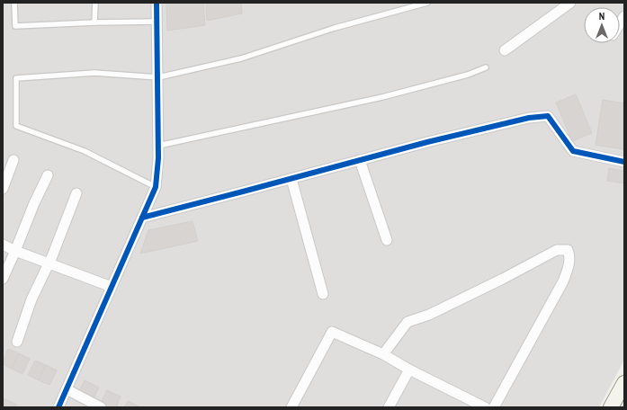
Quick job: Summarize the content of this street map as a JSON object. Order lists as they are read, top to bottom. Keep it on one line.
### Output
{"north":"top"}
